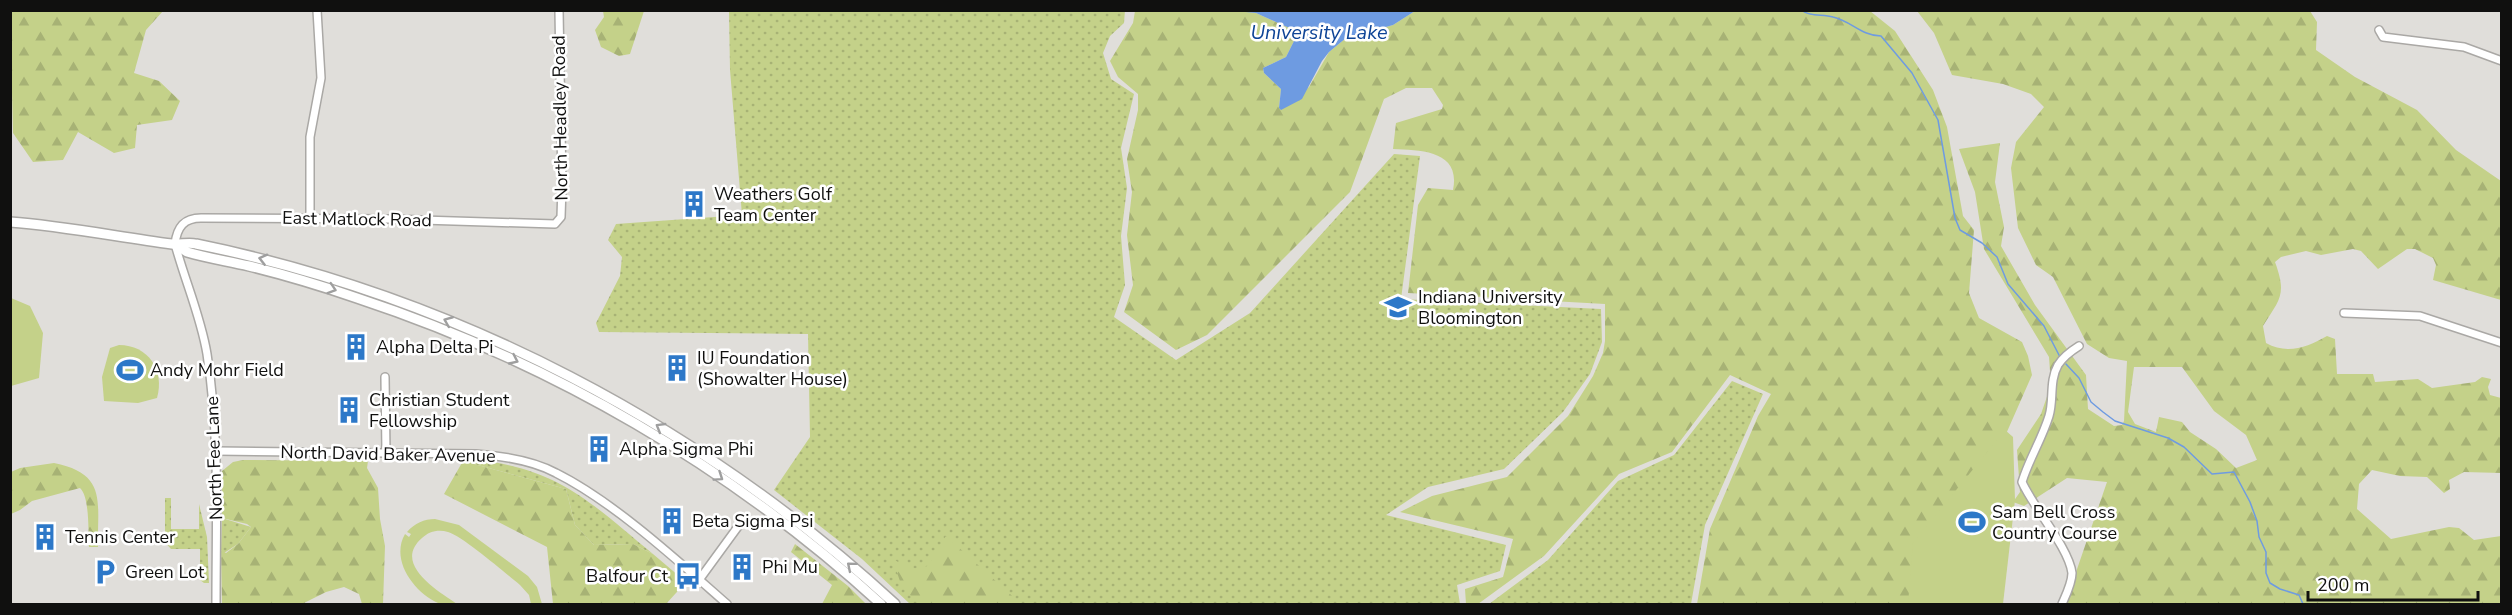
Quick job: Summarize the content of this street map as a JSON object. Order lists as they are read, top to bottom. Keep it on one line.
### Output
{"streets":{"street":["North Headley Road","East Matlock Road","North David Baker Avenue","North Fee Lane"]},"crossings":[["North Headley Road","East Matlock Road"],["East Matlock Road","North Fee Lane"],["North David Baker Avenue","North Fee Lane"]],"water":["University Lake"],"places":{"building":["Weathers Golf Team Center","Alpha Delta Pi","IU Foundation (Showalter House)","Christian Student Fellowship","Alpha Sigma Phi","Beta Sigma Psi","Tennis Center","Phi Mu"],"school or university":["Indiana University Bloomington"],"sports":["Andy Mohr Field","Sam Bell Cross Country Course"],"parking":["Green Lot"],"bus stop":["Balfour Ct"]},"scale_bar":"200 m"}
